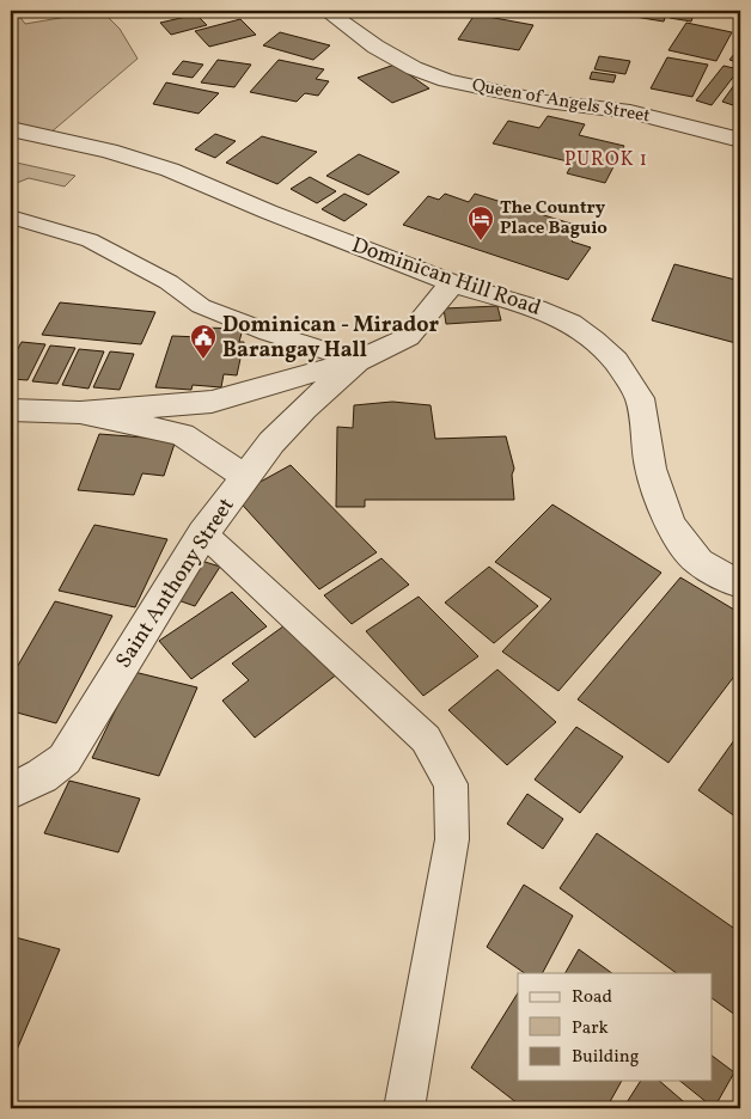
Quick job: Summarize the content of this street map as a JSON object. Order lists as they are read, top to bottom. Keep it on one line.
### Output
{"streets":{"street":["Queen of Angels Street","Dominican Hill Road","Saint Anthony Street"]},"crossings":[["Dominican Hill Road","Saint Anthony Street"]],"districts":["PUROK 1"],"places":{"hotel":["The Country Place Baguio"],"public building":["Dominican - Mirador Barangay Hall"]},"legend":["Road","Park","Building"]}
